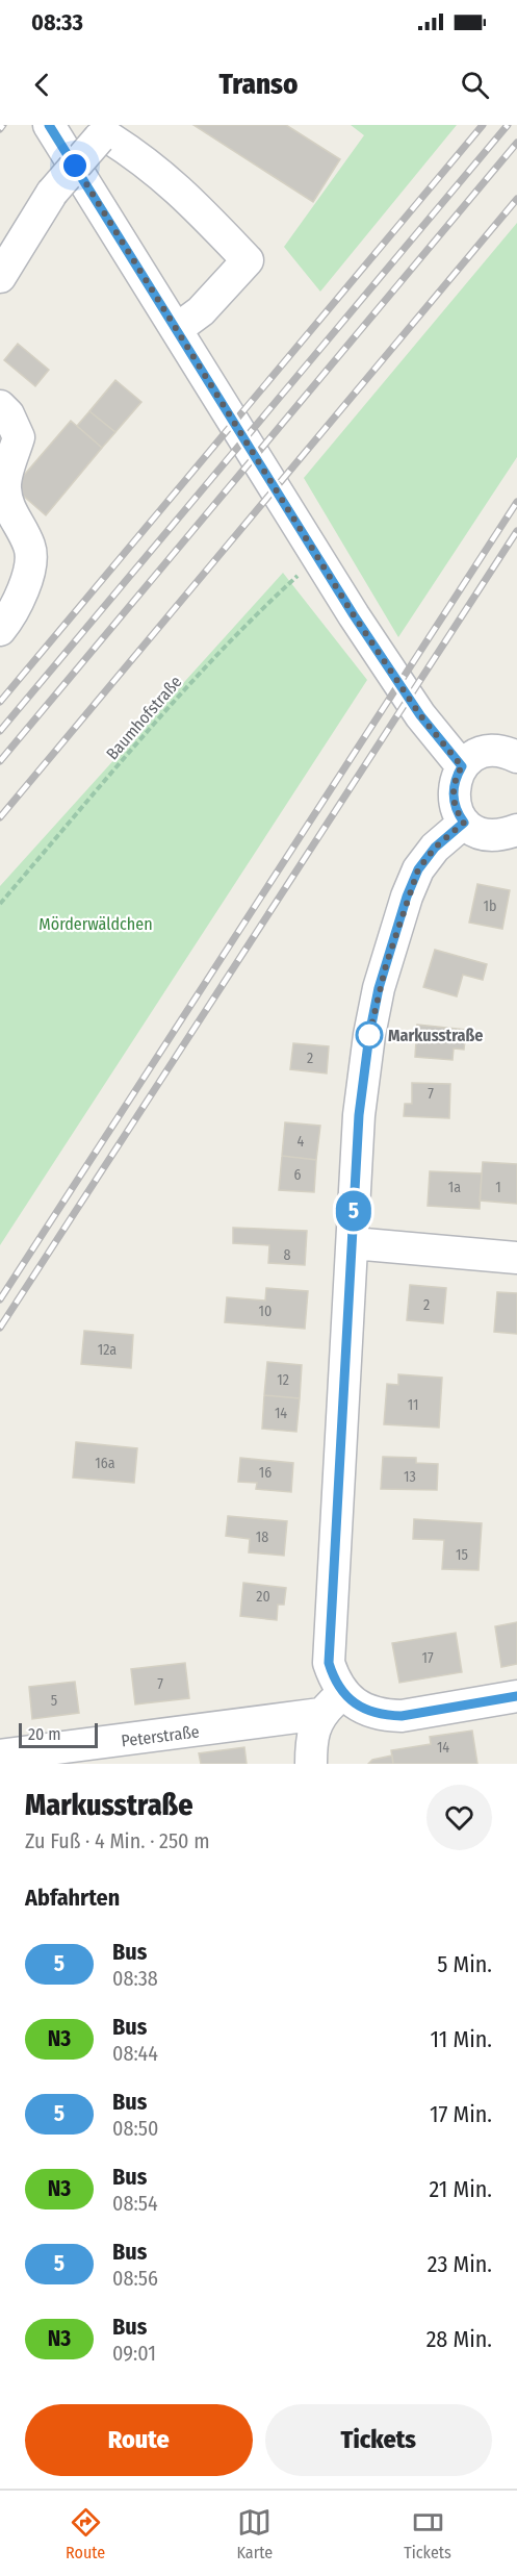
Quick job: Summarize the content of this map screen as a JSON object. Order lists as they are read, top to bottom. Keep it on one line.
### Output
{"streets":{"street":["Peterstraße"],"path":["Baumhofstraße"]},"parks":["Mörderwäldchen"],"places":["Markusstraße"],"lines":["bus line 5"],"house_numbers":["1b","2","7","4","6","1a","1","8","2","10","12a","12","11","14","16a","16","13","18","15","20","17","7","5","14"],"scale_bar":"20 m","page":{"status":"08:33","header":"Transo","on_map":"5","scale":"20 m","heading":[["Markusstraße","Zu Fuß · 4 Min. · 250 m"],"Abfahrten"],"list":[{"mark":"5","name":"Bus","note":"08:38","value":"5 Min."},{"mark":"N3","name":"Bus","note":"08:44","value":"11 Min."},{"mark":"5","name":"Bus","note":"08:50","value":"17 Min."},{"mark":"N3","name":"Bus","note":"08:54","value":"21 Min."},{"mark":"5","name":"Bus","note":"08:56","value":"23 Min."},{"mark":"N3","name":"Bus","note":"09:01","value":"28 Min."}],"buttons":["Route","Tickets"],"tabs":["Route","Karte","Tickets"]}}
